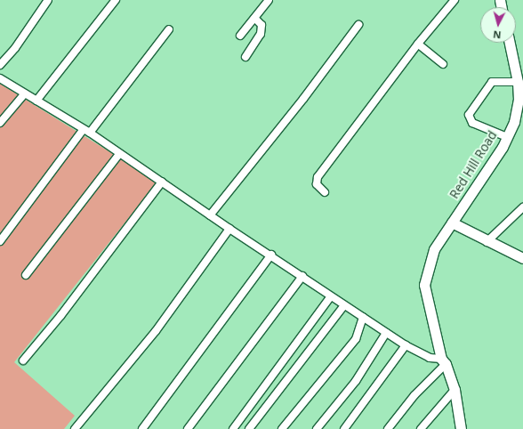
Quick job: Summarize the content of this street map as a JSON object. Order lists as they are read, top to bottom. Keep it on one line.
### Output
{"streets":{"street":["Red Hill Road"]},"north":"bottom"}
